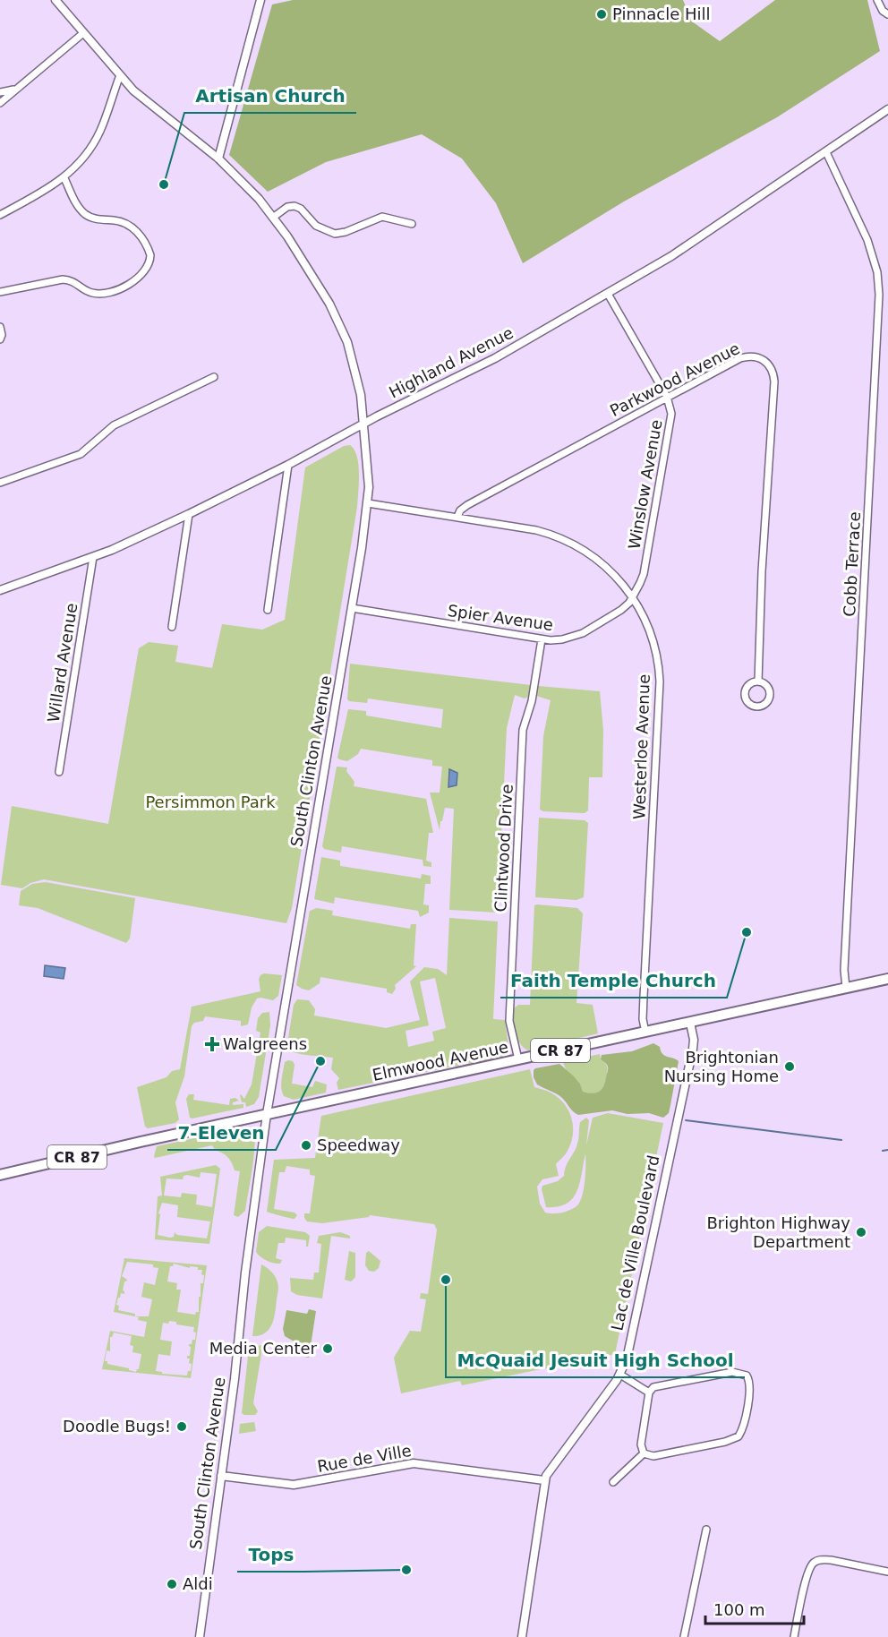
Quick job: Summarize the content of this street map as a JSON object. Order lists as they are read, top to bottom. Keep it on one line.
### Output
{"streets":{"main road":["CR 87","Elmwood Avenue"],"street":["Highland Avenue","Parkwood Avenue","Winslow Avenue","Cobb Terrace","Spier Avenue","Willard Avenue","Westerloe Avenue","South Clinton Avenue","Clintwood Drive","Lac de Ville Boulevard","Rue de Ville"]},"crossings":[["Highland Avenue","Winslow Avenue"],["Highland Avenue","Cobb Terrace"],["Highland Avenue","Willard Avenue"],["Highland Avenue","South Clinton Avenue"],["Parkwood Avenue","Winslow Avenue"],["Parkwood Avenue","Westerloe Avenue"],["Winslow Avenue","Spier Avenue"],["Winslow Avenue","Westerloe Avenue"],["Cobb Terrace","Elmwood Avenue"],["Spier Avenue","Westerloe Avenue"],["Spier Avenue","South Clinton Avenue"],["Spier Avenue","Clintwood Drive"],["Westerloe Avenue","South Clinton Avenue"],["Westerloe Avenue","Elmwood Avenue"],["South Clinton Avenue","Elmwood Avenue"],["South Clinton Avenue","Rue de Ville"],["Clintwood Drive","Elmwood Avenue"],["Elmwood Avenue","Lac de Ville Boulevard"],["Lac de Ville Boulevard","Rue de Ville"]],"parks":["Persimmon Park"],"places":{"other":["Pinnacle Hill","Artisan Church","Faith Temple Church","7-Eleven","Brightonian Nursing Home","Speedway","Brighton Highway Department","McQuaid Jesuit High School","Media Center","Doodle Bugs!","Tops","Aldi"],"health":["Walgreens"]},"scale_bar":"100 m"}
